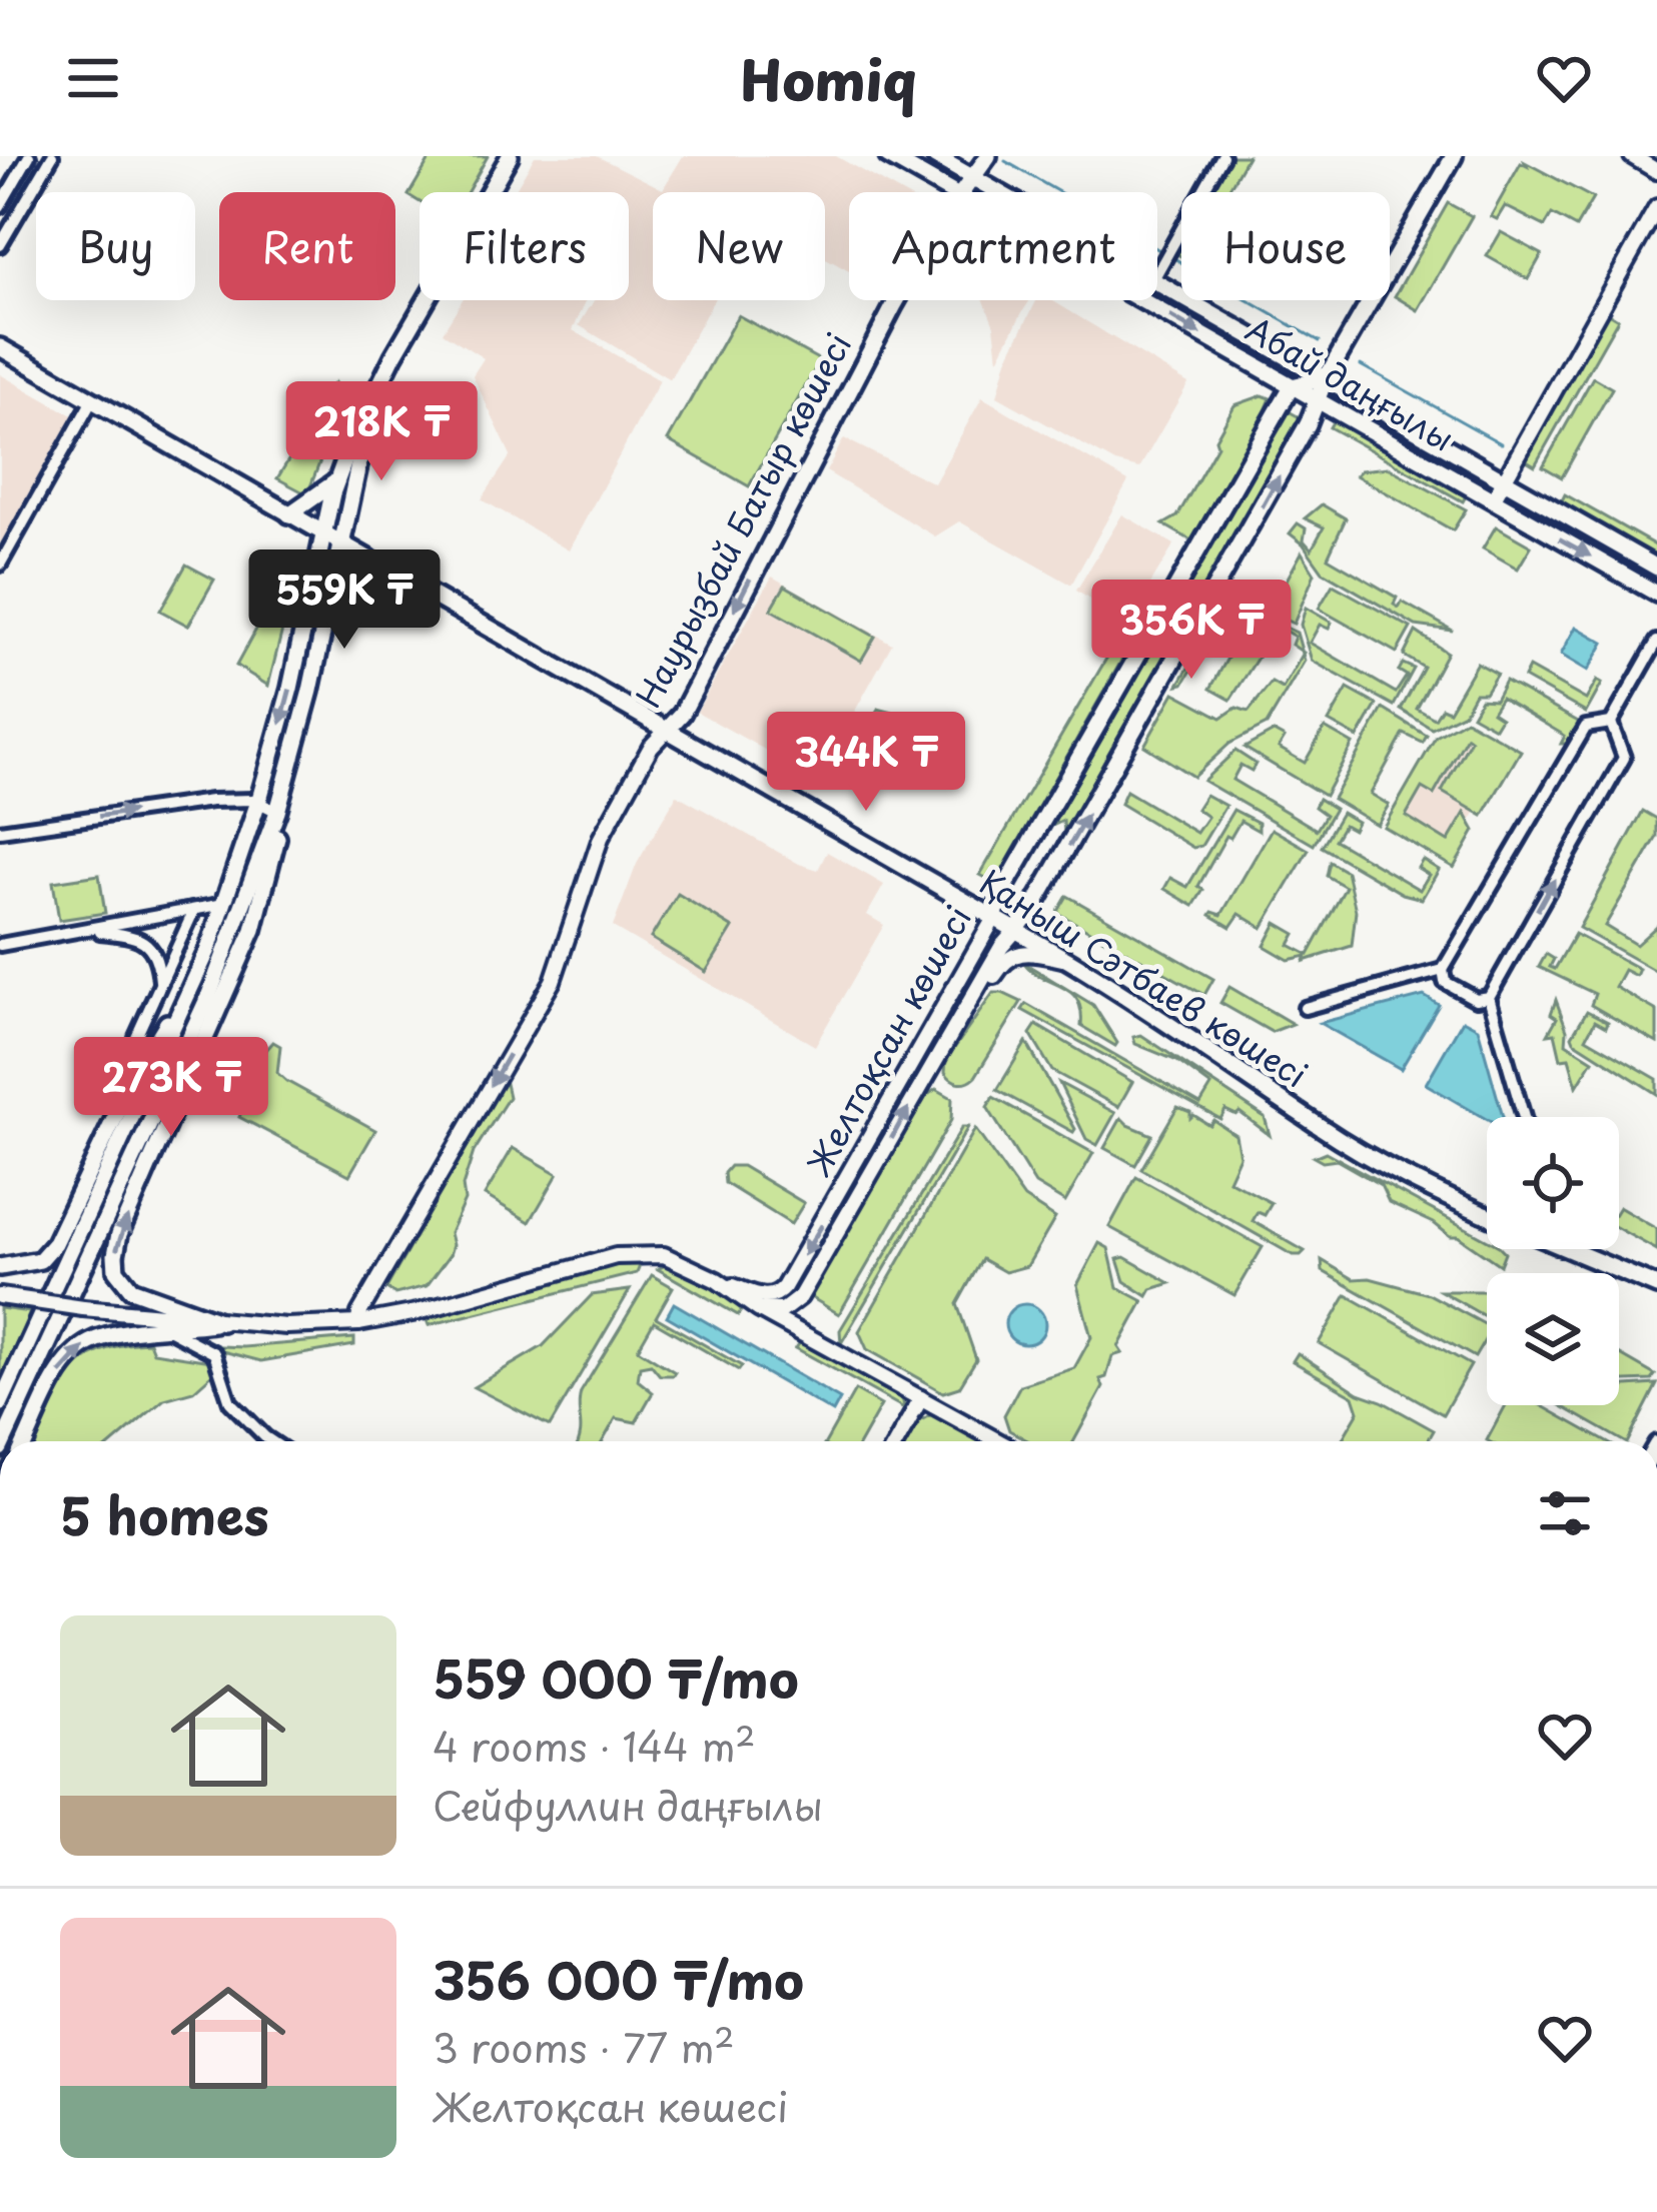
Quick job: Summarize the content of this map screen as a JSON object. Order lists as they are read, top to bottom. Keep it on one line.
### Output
{"streets":{"main road":["Абай даңғылы","Наурызбай Батыр көшесі","Қаныш Сәтбаев көшесі","Желтоқсан көшесі"]},"crossings":[["Абай даңғылы","Желтоқсан көшесі"],["Наурызбай Батыр көшесі","Қаныш Сәтбаев көшесі"],["Қаныш Сәтбаев көшесі","Желтоқсан көшесі"]],"one_way":["Наурызбай Батыр көшесі"],"page":{"header":"Homiq","chip":["Buy","Rent","Filters","New","Apartment","House"],"price":["218K ₸","559K ₸","356K ₸","344K ₸","273K ₸"],"heading":"5 homes","list":[{"name":"559 000 ₸/mo","note":"4 rooms · 144 m² · Сейфуллин даңғылы"},{"name":"356 000 ₸/mo","note":"3 rooms · 77 m² · Желтоқсан көшесі"}]}}
